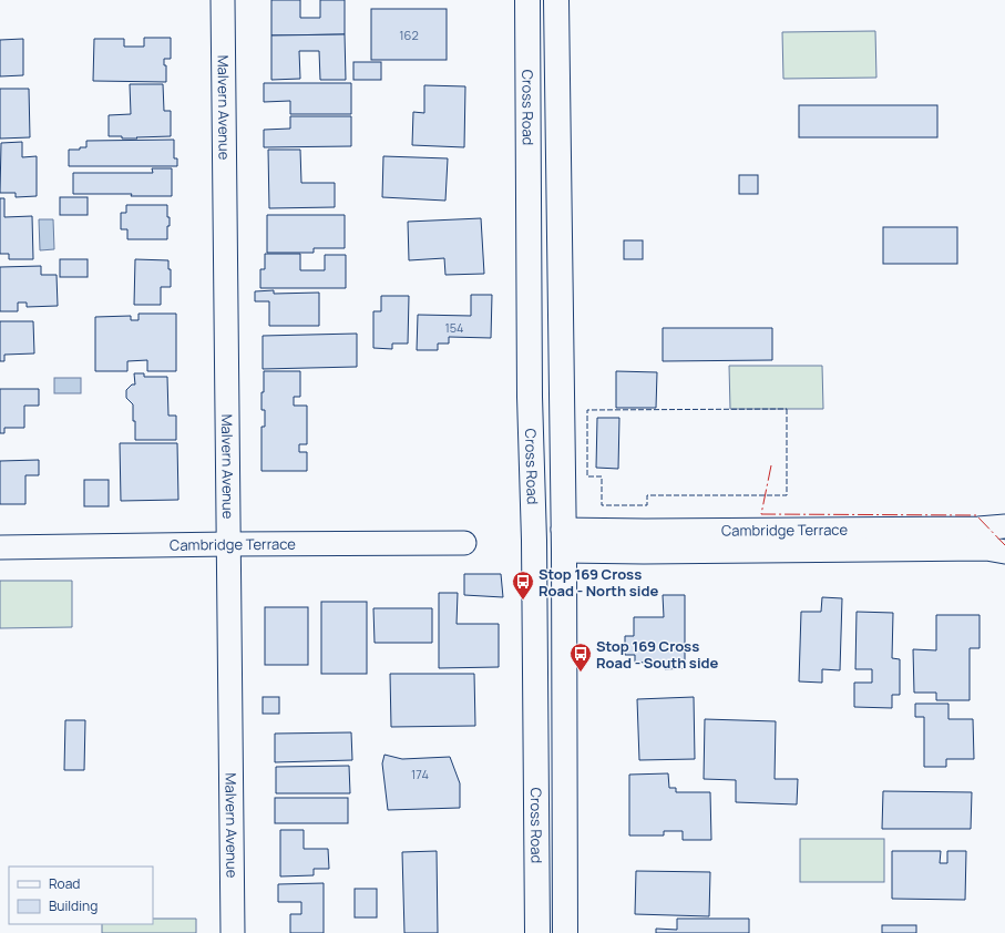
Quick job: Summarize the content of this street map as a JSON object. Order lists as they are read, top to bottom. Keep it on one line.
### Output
{"streets":{"highway":["Cross Road"],"street":["Malvern Avenue","Cambridge Terrace"]},"crossings":[["Malvern Avenue","Cambridge Terrace"],["Cross Road","Cambridge Terrace"]],"places":{"bus stop":["Stop 169 Cross Road - North side","Stop 169 Cross Road - South side"]},"house_numbers":["162","154","174"],"legend":["Road","Building"]}
